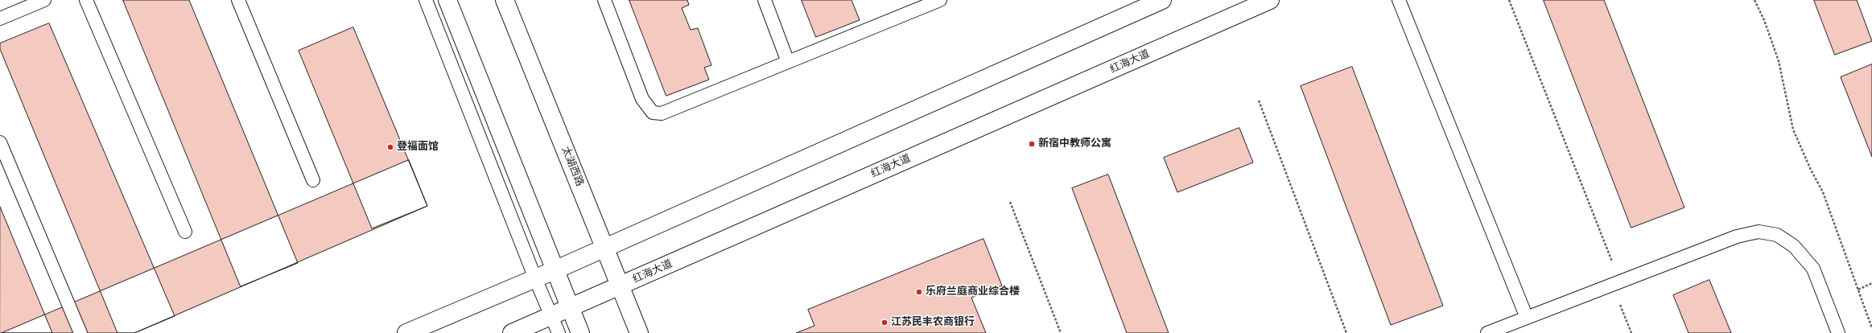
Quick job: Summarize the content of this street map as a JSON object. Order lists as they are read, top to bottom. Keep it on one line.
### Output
{"streets":{"main road":["红海大道","太湖西路"]},"crossings":[["红海大道","太湖西路"]],"places":["新宿中教师公寓","登福面馆","乐府兰庭商业综合楼","江苏民丰农商银行"]}
